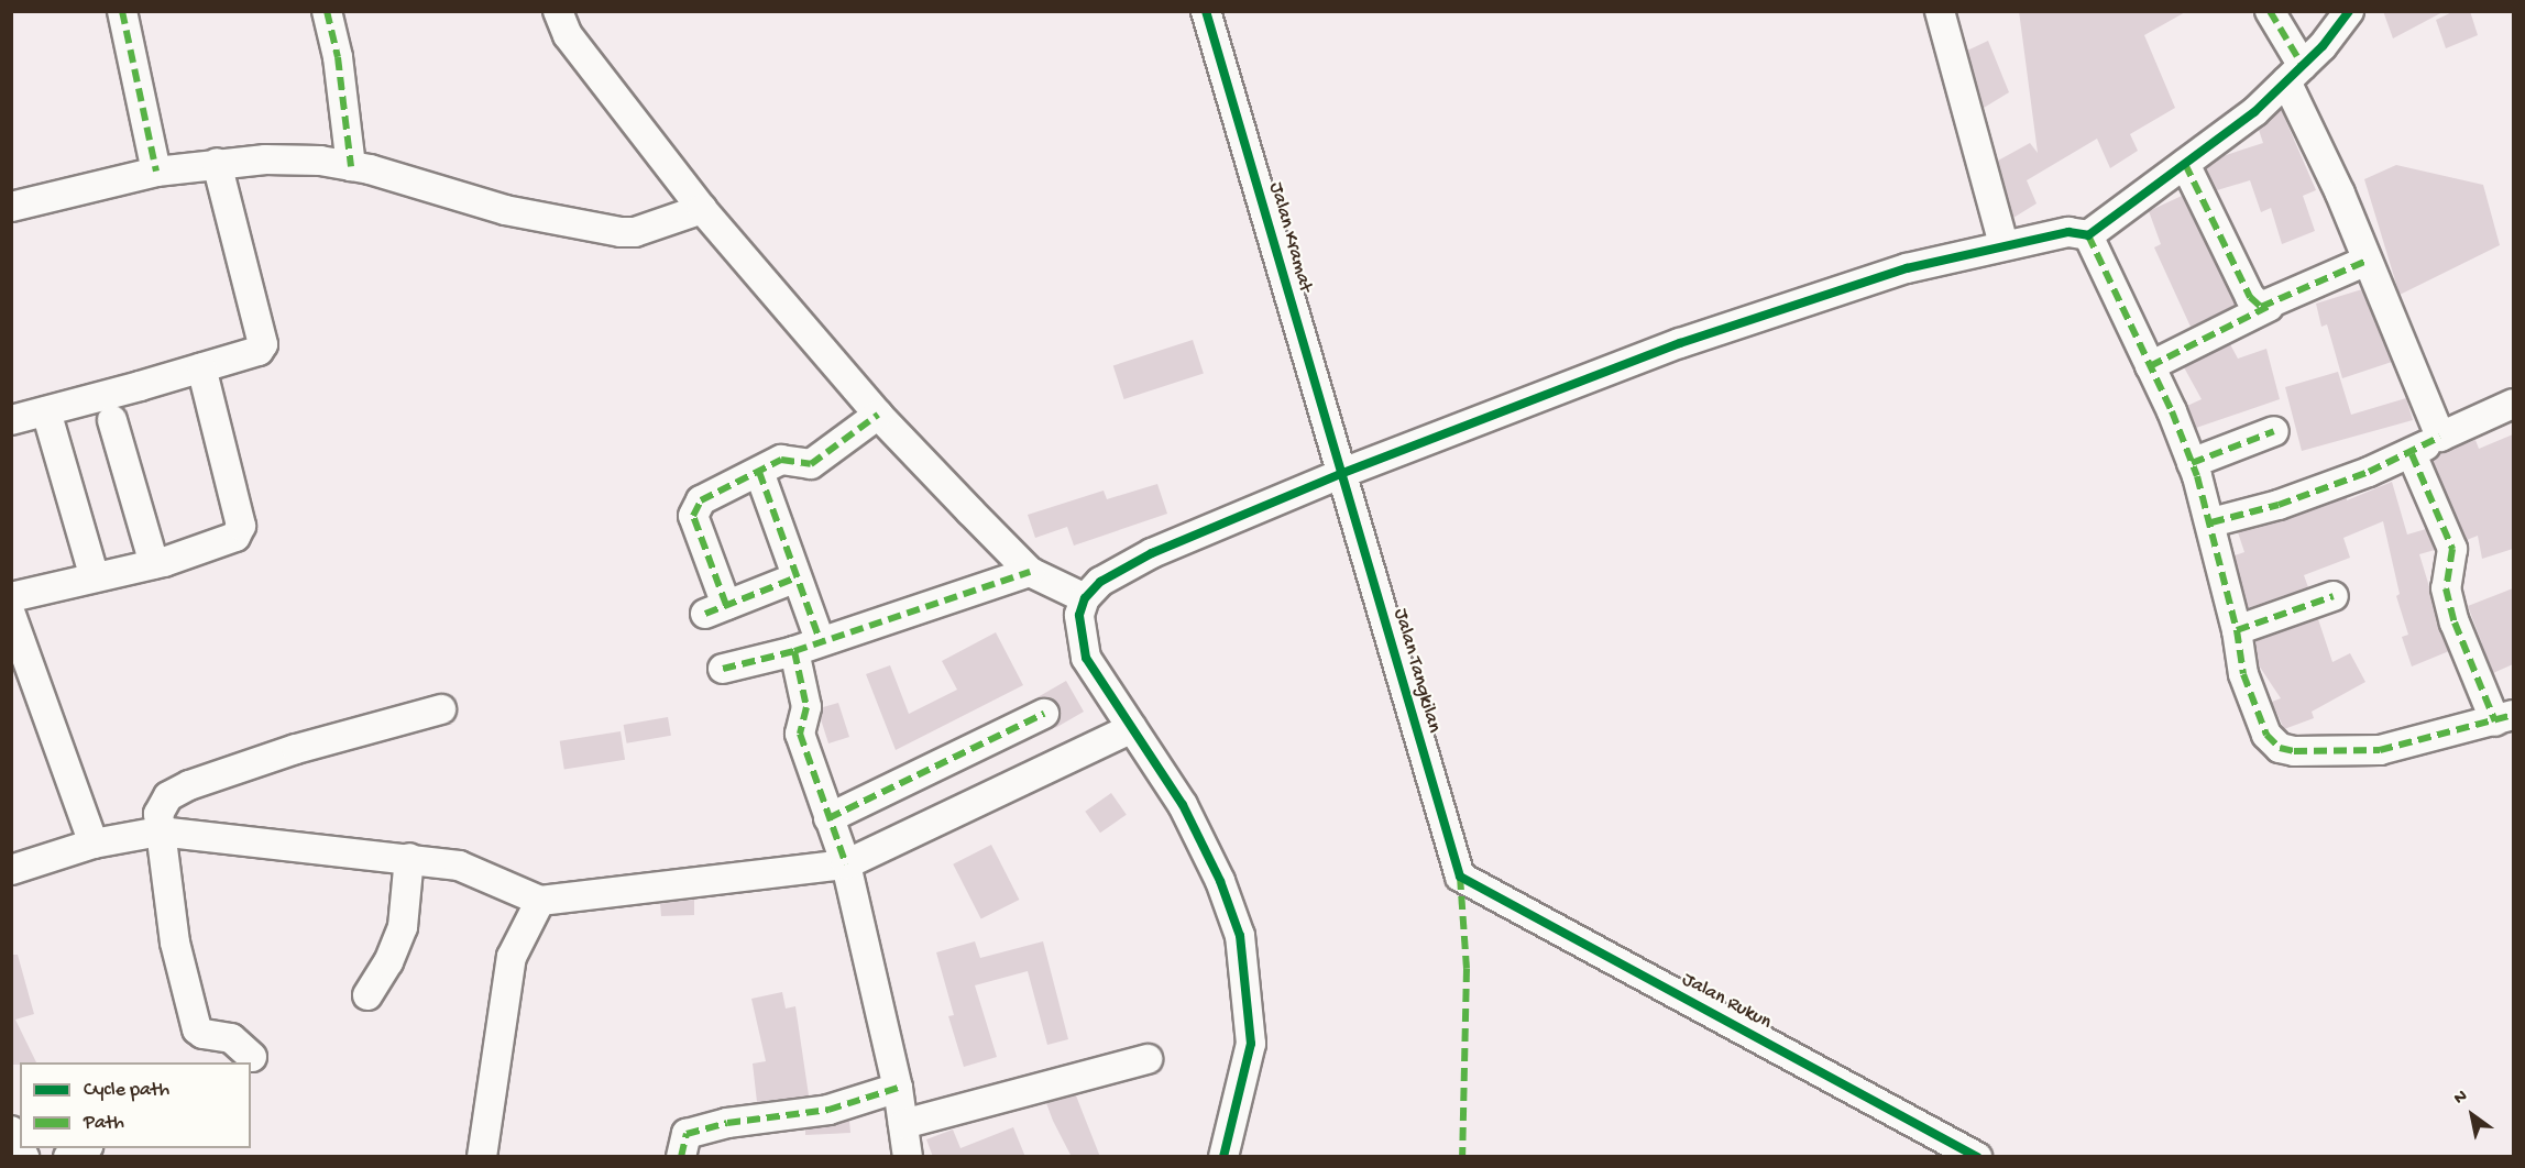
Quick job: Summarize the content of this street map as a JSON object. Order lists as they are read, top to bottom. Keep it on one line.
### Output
{"streets":{"street":["Jalan Kramat","Jalan Tangkilan","Jalan Rukun"]},"crossings":[["Jalan Kramat","Jalan Tangkilan"],["Jalan Tangkilan","Jalan Rukun"]],"legend":["Cycle path","Path"],"north":"top left"}
